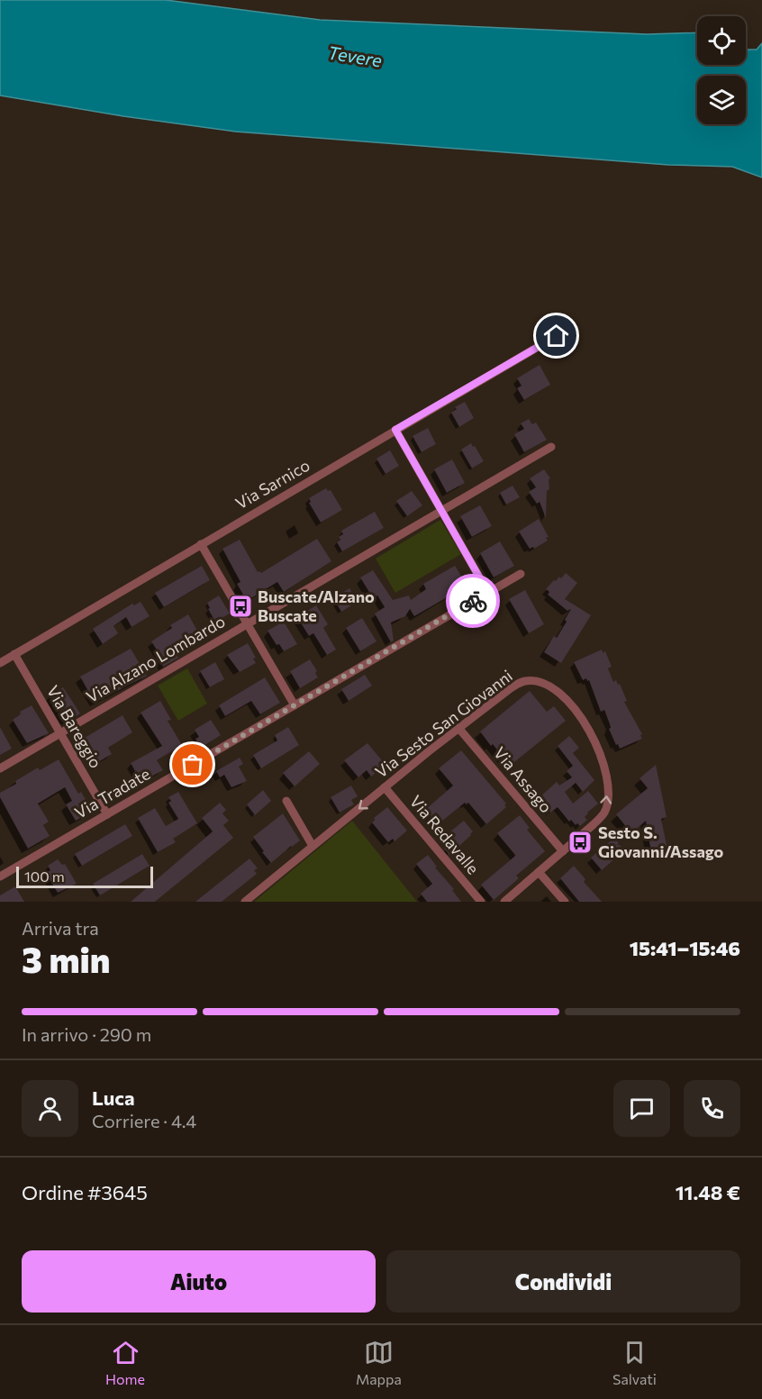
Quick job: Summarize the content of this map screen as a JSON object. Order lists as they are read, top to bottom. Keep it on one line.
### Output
{"streets":{"street":["Via Sarnico","Via Alzano Lombardo","Via Sesto San Giovanni","Via Bareggio","Via Assago","Via Tradate","Via Redavalle"]},"crossings":[["Via Sarnico","Via Bareggio"],["Via Alzano Lombardo","Via Bareggio"],["Via Sesto San Giovanni","Via Assago"],["Via Sesto San Giovanni","Via Redavalle"],["Via Bareggio","Via Tradate"]],"water":["Tevere"],"places":{"bus stop":["Buscate/Alzano Buscate","Sesto S. Giovanni/Assago"]},"scale_bar":"100 m","page":{"scale":"100 m","heading":["3 min","Arriva tra","15:41–15:46"],"panel":["Luca","Corriere · 4.4","Ordine #3645","11.48 €"],"bar":"In arrivo · 290 m","buttons":["Aiuto","Condividi"],"tabs":["Home","Mappa","Salvati"]}}
